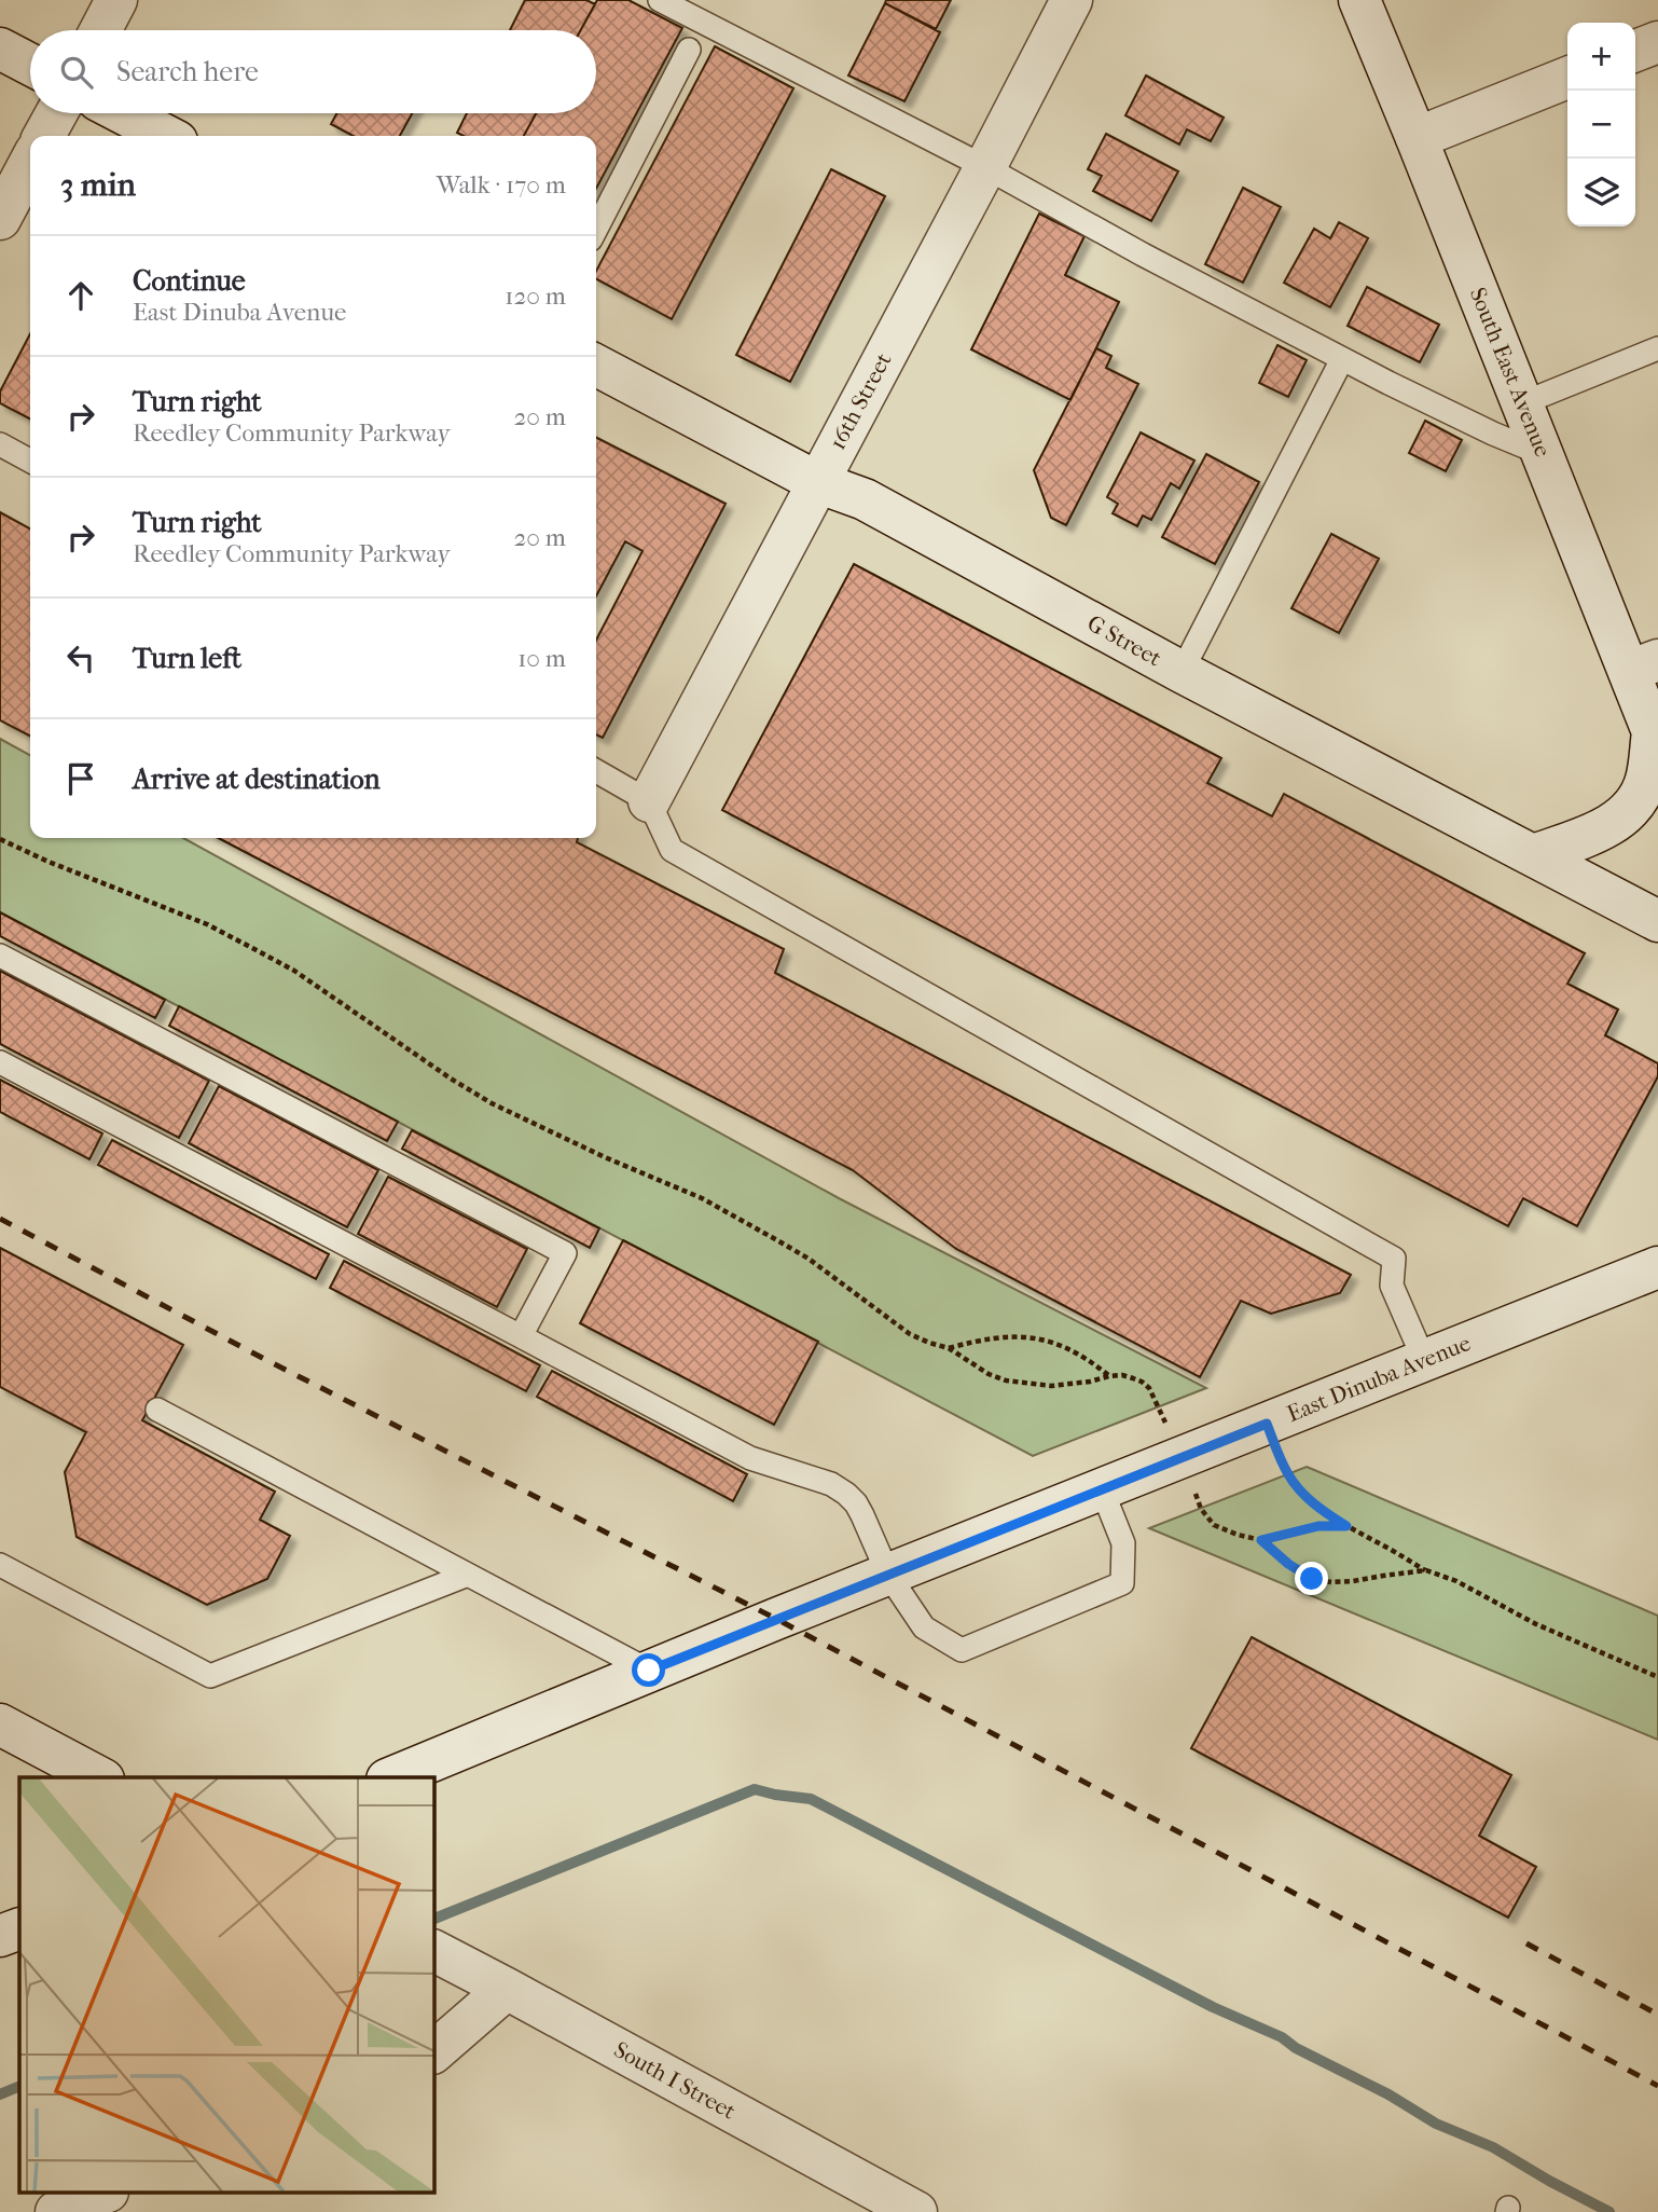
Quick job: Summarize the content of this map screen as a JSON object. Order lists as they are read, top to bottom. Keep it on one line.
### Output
{"streets":{"street":["South East Avenue","16th Street","G Street","East Dinuba Avenue","South I Street"]},"crossings":[["16th Street","G Street"]],"page":{"map_buttons":["+","−"],"search":"Search here","heading":["3 min","Walk · 170 m"],"list":[["Continue","East Dinuba Avenue","120 m"],["Turn right","Reedley Community Parkway","20 m"],["Turn right","Reedley Community Parkway","20 m"],["Turn left","10 m"],"Arrive at destination"]}}
